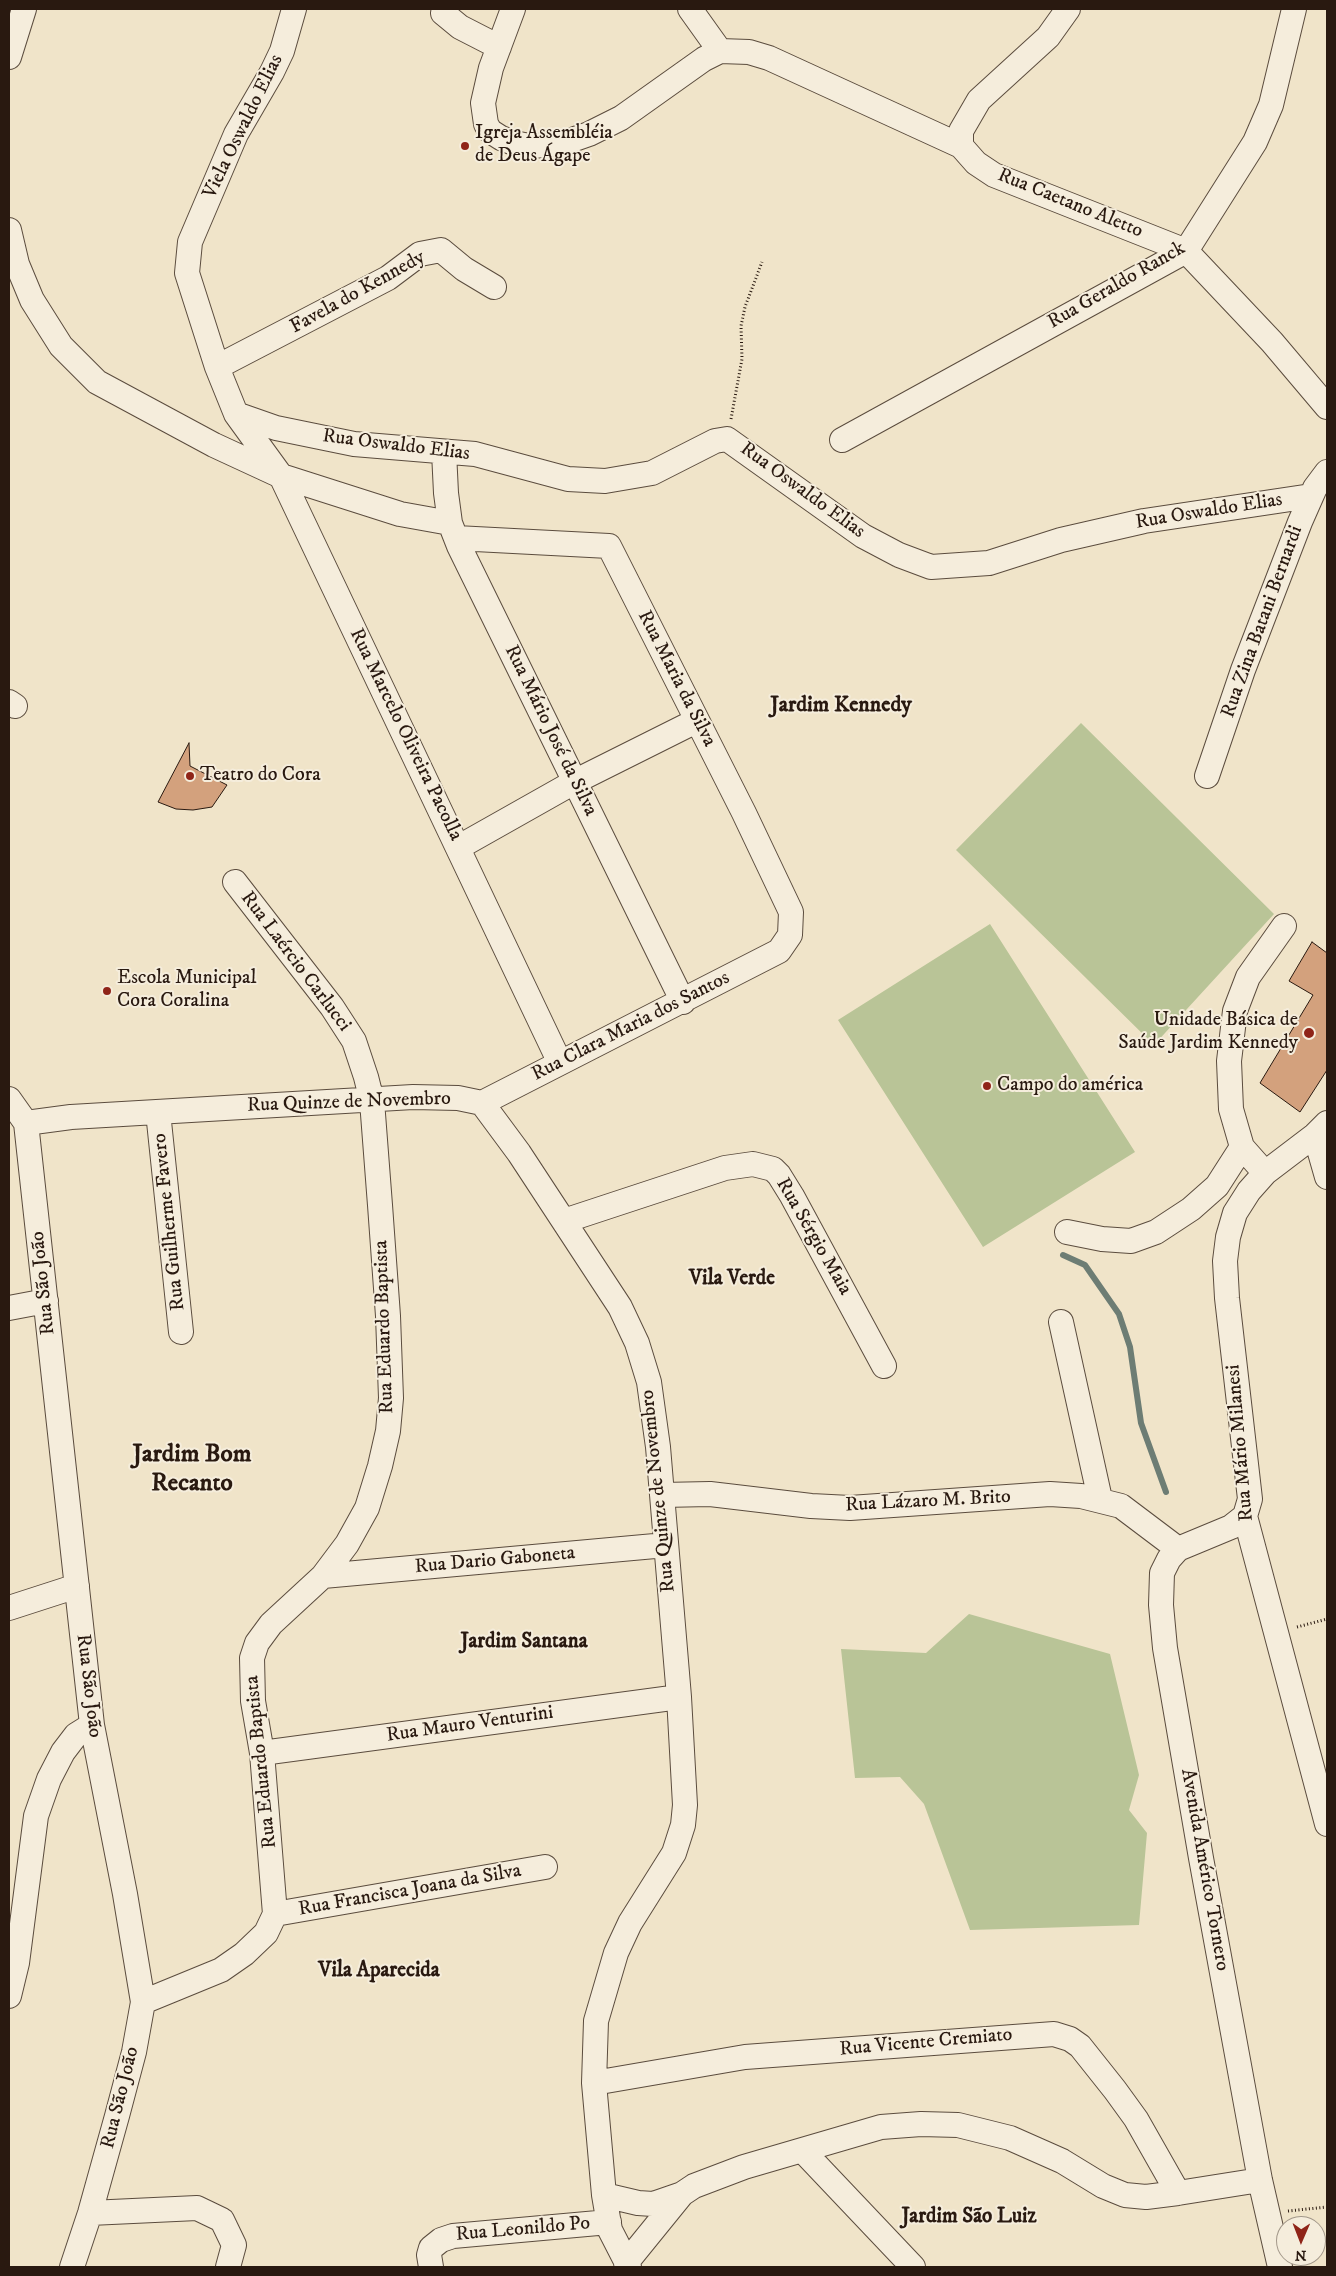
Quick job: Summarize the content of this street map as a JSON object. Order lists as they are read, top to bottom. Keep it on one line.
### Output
{"streets":{"street":["Viela Oswaldo Elias","Rua Caetano Aletto","Rua Geraldo Ranck","Favela do Kennedy","Rua Oswaldo Elias","Rua Zina Batani Bernardi","Rua Maria da Silva","Rua Mário José da Silva","Rua Marcelo Oliveira Pacolla","Rua Laércio Carlucci","Rua Clara Maria dos Santos","Rua Quinze de Novembro","Rua Guilherme Favero","Rua Sérgio Maia","Rua São João","Rua Eduardo Baptista","Rua Mário Milanesi","Rua Lázaro M. Brito","Rua Dario Gaboneta","Rua Mauro Venturini","Avenida Américo Tornero","Rua Francisca Joana da Silva","Rua Vicente Cremiato","Rua Leonildo Po"]},"crossings":[["Viela Oswaldo Elias","Favela do Kennedy"],["Viela Oswaldo Elias","Rua Oswaldo Elias"],["Viela Oswaldo Elias","Rua Marcelo Oliveira Pacolla"],["Rua Caetano Aletto","Rua Geraldo Ranck"],["Rua Oswaldo Elias","Rua Zina Batani Bernardi"],["Rua Oswaldo Elias","Rua Mário José da Silva"],["Rua Oswaldo Elias","Rua Marcelo Oliveira Pacolla"],["Rua Maria da Silva","Rua Mário José da Silva"],["Rua Maria da Silva","Rua Marcelo Oliveira Pacolla"],["Rua Maria da Silva","Rua Clara Maria dos Santos"],["Rua Mário José da Silva","Rua Clara Maria dos Santos"],["Rua Marcelo Oliveira Pacolla","Rua Clara Maria dos Santos"],["Rua Laércio Carlucci","Rua Quinze de Novembro"],["Rua Laércio Carlucci","Rua Eduardo Baptista"],["Rua Clara Maria dos Santos","Rua Quinze de Novembro"],["Rua Quinze de Novembro","Rua Guilherme Favero"],["Rua Quinze de Novembro","Rua Sérgio Maia"],["Rua Quinze de Novembro","Rua São João"],["Rua Quinze de Novembro","Rua Eduardo Baptista"],["Rua Quinze de Novembro","Rua Lázaro M. Brito"],["Rua Quinze de Novembro","Rua Dario Gaboneta"],["Rua Quinze de Novembro","Rua Mauro Venturini"],["Rua Quinze de Novembro","Rua Vicente Cremiato"],["Rua Quinze de Novembro","Rua Leonildo Po"],["Rua Eduardo Baptista","Rua Dario Gaboneta"],["Rua Eduardo Baptista","Rua Mauro Venturini"],["Rua Eduardo Baptista","Rua Francisca Joana da Silva"],["Rua Lázaro M. Brito","Avenida Américo Tornero"]],"districts":["Jardim Kennedy","Vila Verde","Jardim Bom Recanto","Jardim Santana","Vila Aparecida","Jardim São Luiz"],"places":["Igreja Assembléia de Deus Ágape","Teatro do Cora","Escola Municipal Cora Coralina","Unidade Básica de Saúde Jardim Kennedy","Campo do américa"],"north":"bottom"}
